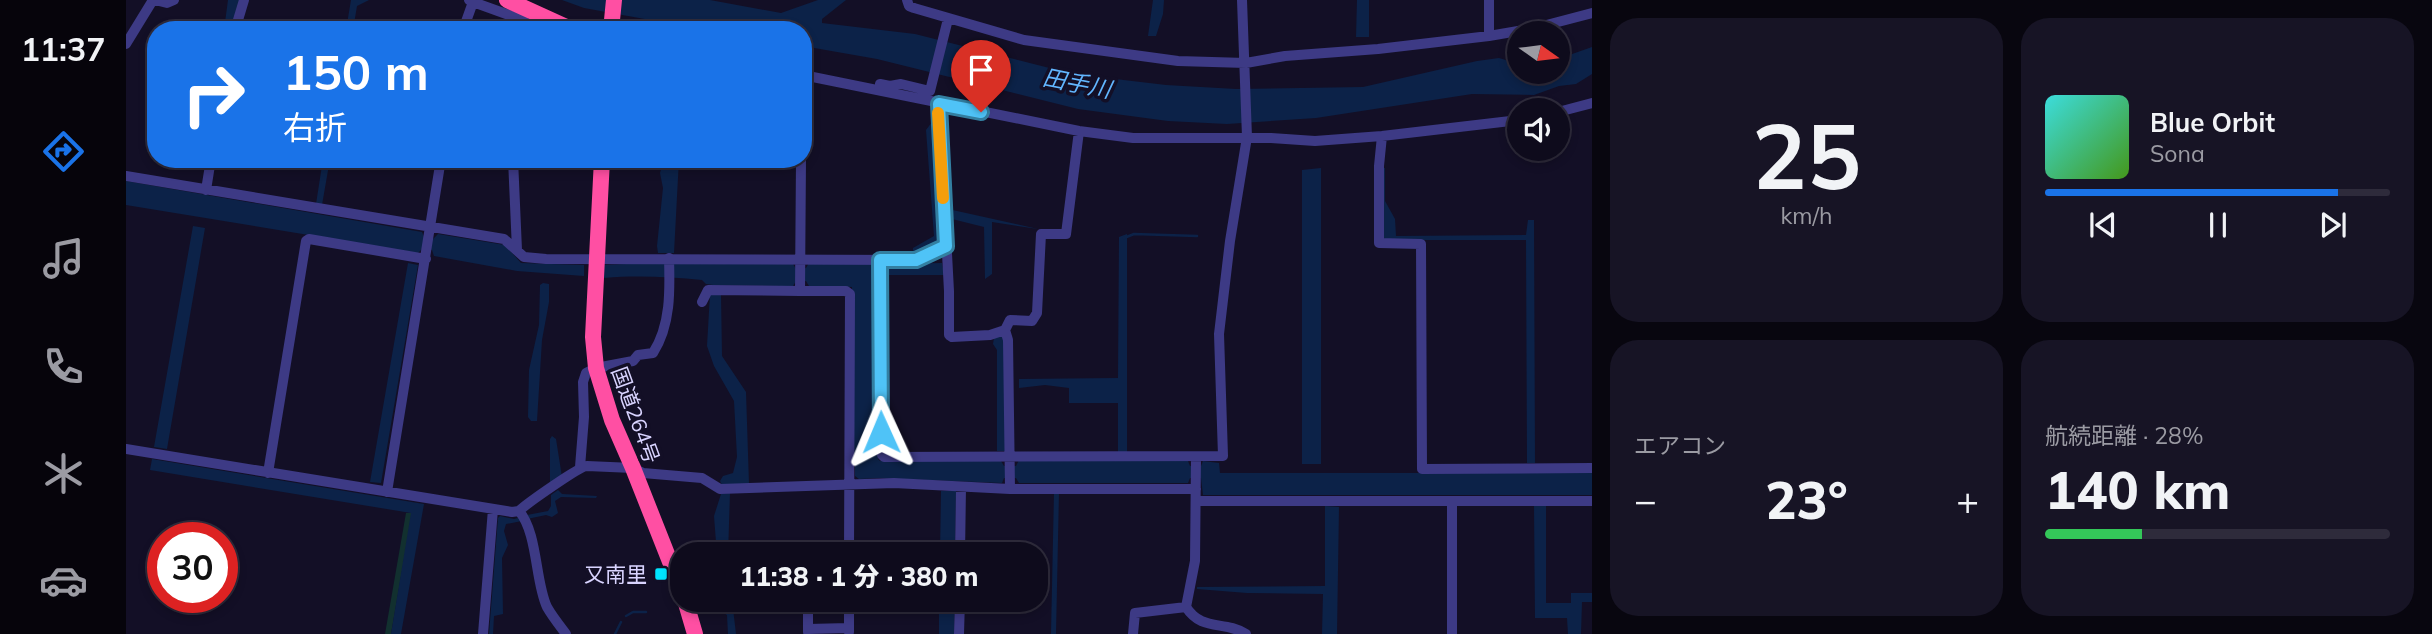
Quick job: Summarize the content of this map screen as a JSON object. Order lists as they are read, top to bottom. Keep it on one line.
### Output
{"streets":{"highway":["国道264号"]},"water":["田手川"],"places":{"transit":["又南里"]},"north":"right","page":{"tabs":"11:37","tile":[["25","km/h"],"エアコン",["航続距離 · 28%","140 km"]],"turn":["150 m","右折"],"song":["Blue Orbit","Sona"],"heat":["−","23°","+"],"limit":"30","trip":"11:38 · 1 分 · 380 m"}}
